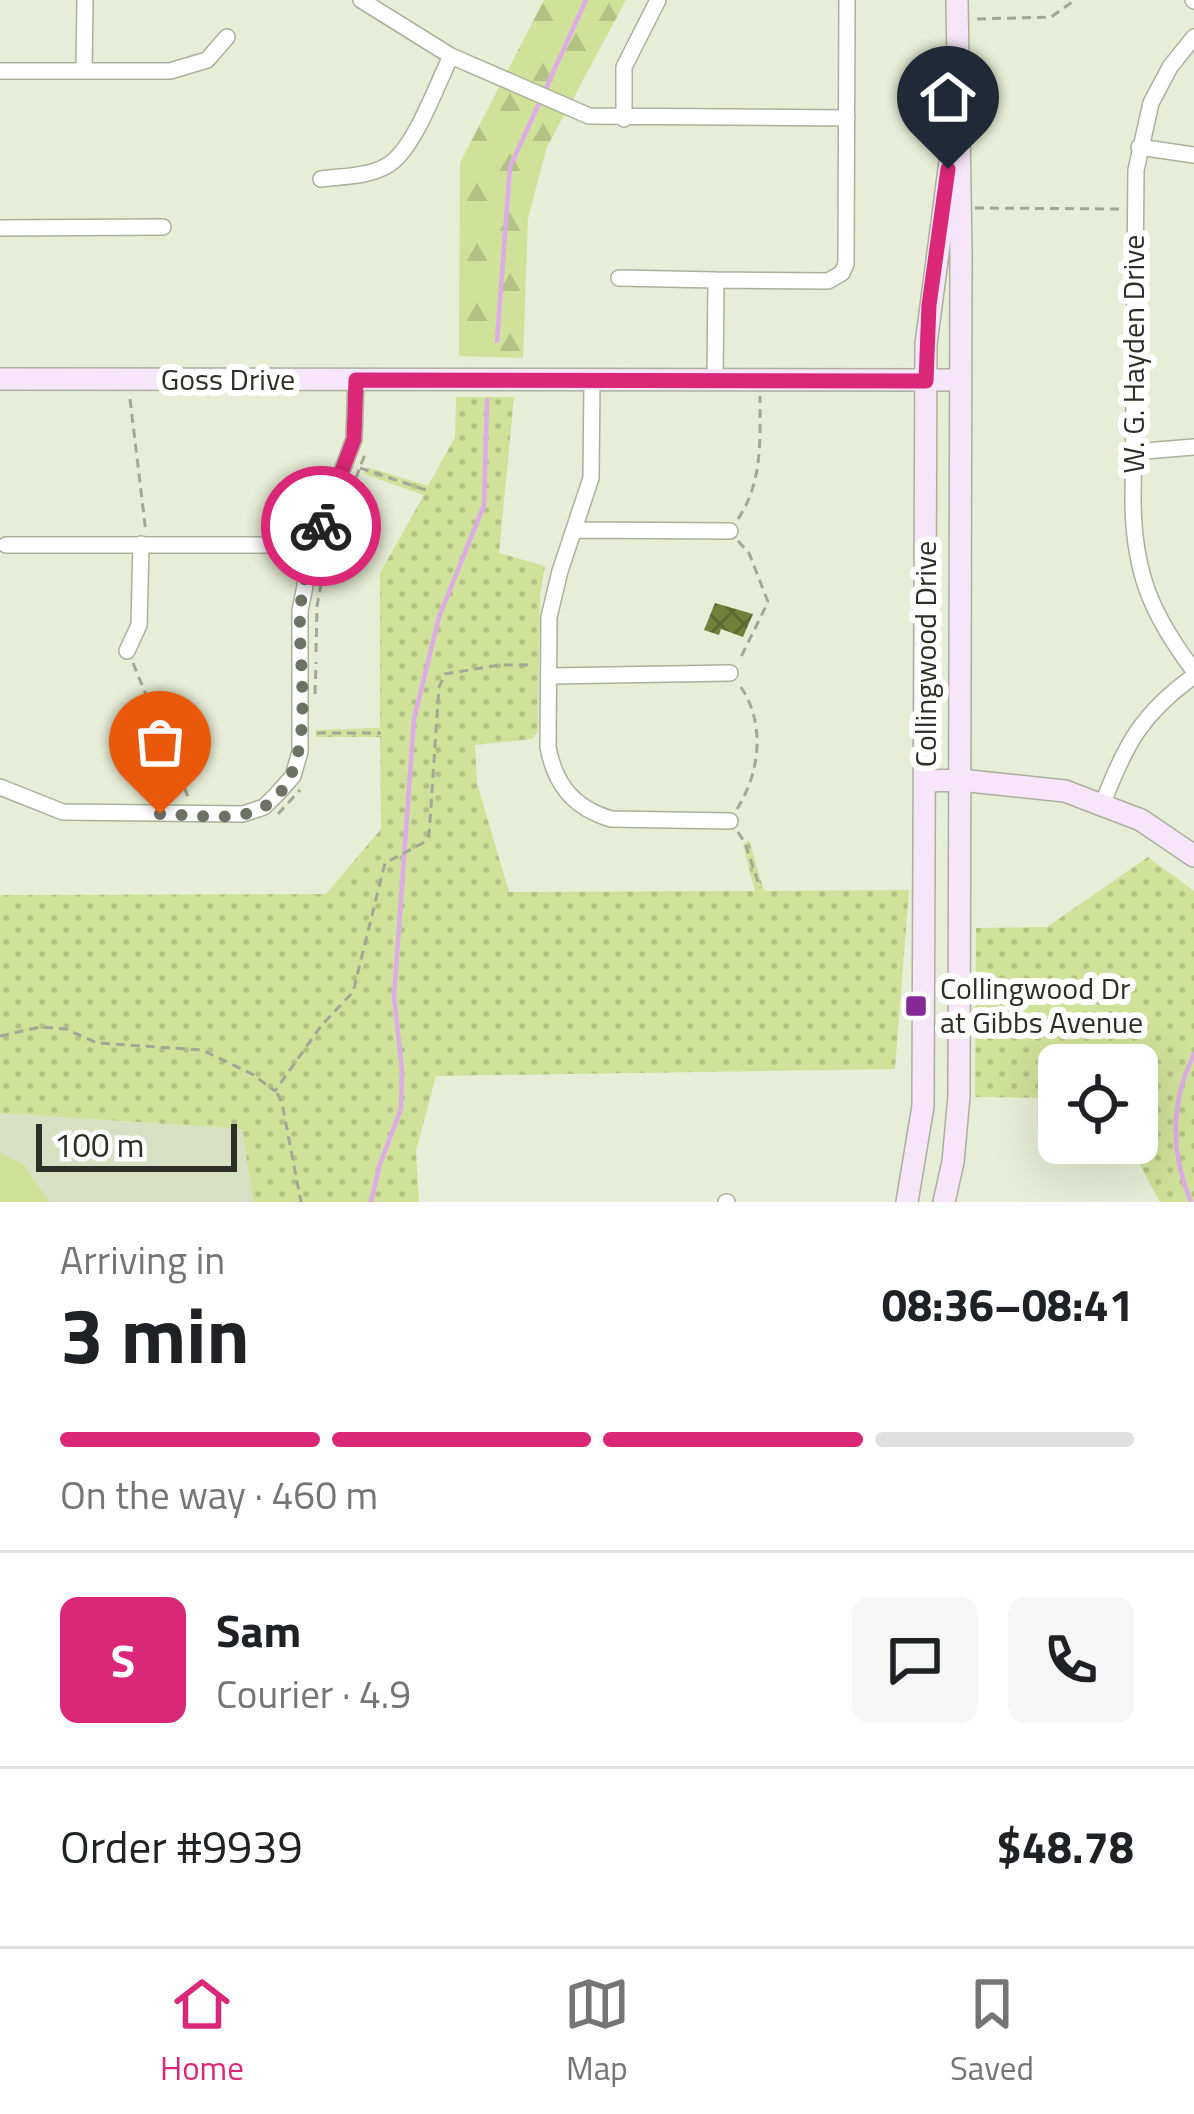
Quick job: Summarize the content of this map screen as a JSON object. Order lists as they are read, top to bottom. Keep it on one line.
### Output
{"streets":{"main road":["Goss Drive","Collingwood Drive"],"street":["W. G. Hayden Drive"]},"crossings":[["Goss Drive","Collingwood Drive"]],"places":{"transit":["Collingwood Dr at Gibbs Avenue"]},"scale_bar":"100 m","page":{"scale":"100 m","heading":["3 min","Arriving in","08:36–08:41"],"panel":["Sam","Courier · 4.9","Order #9939","$48.78"],"bar":"On the way · 460 m","round":"S","tabs":["Home","Map","Saved"]}}
